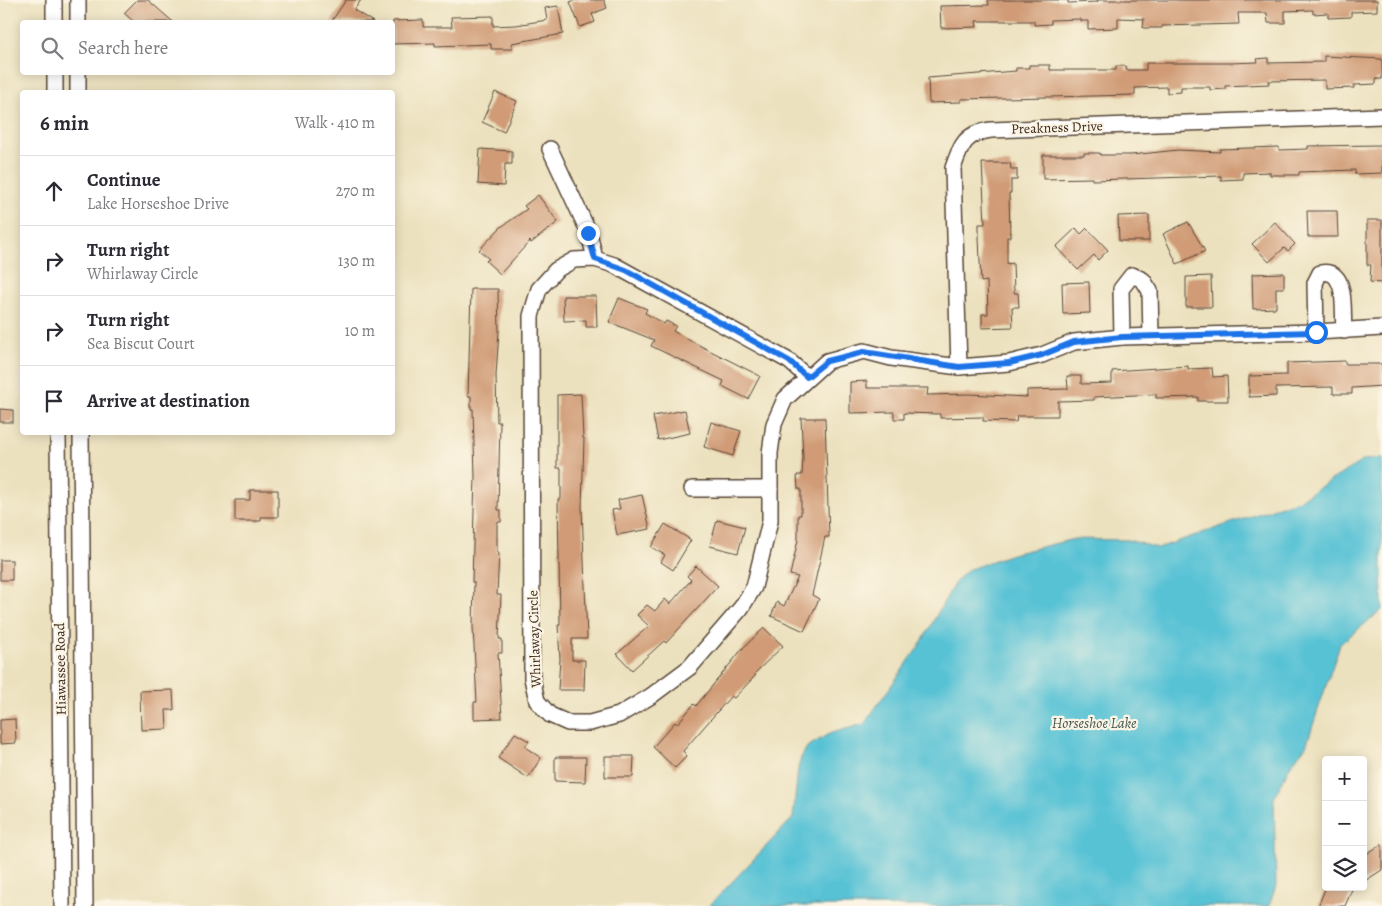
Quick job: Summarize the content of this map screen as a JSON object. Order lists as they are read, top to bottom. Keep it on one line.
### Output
{"streets":{"street":["Preakness Drive","Whirlaway Circle","Hiawassee Road"]},"water":["Horseshoe Lake"],"page":{"search":"Search here","heading":["6 min","Walk · 410 m"],"list":[["Continue","Lake Horseshoe Drive","270 m"],["Turn right","Whirlaway Circle","130 m"],["Turn right","Sea Biscut Court","10 m"],"Arrive at destination"],"map_buttons":["+","−"]}}
